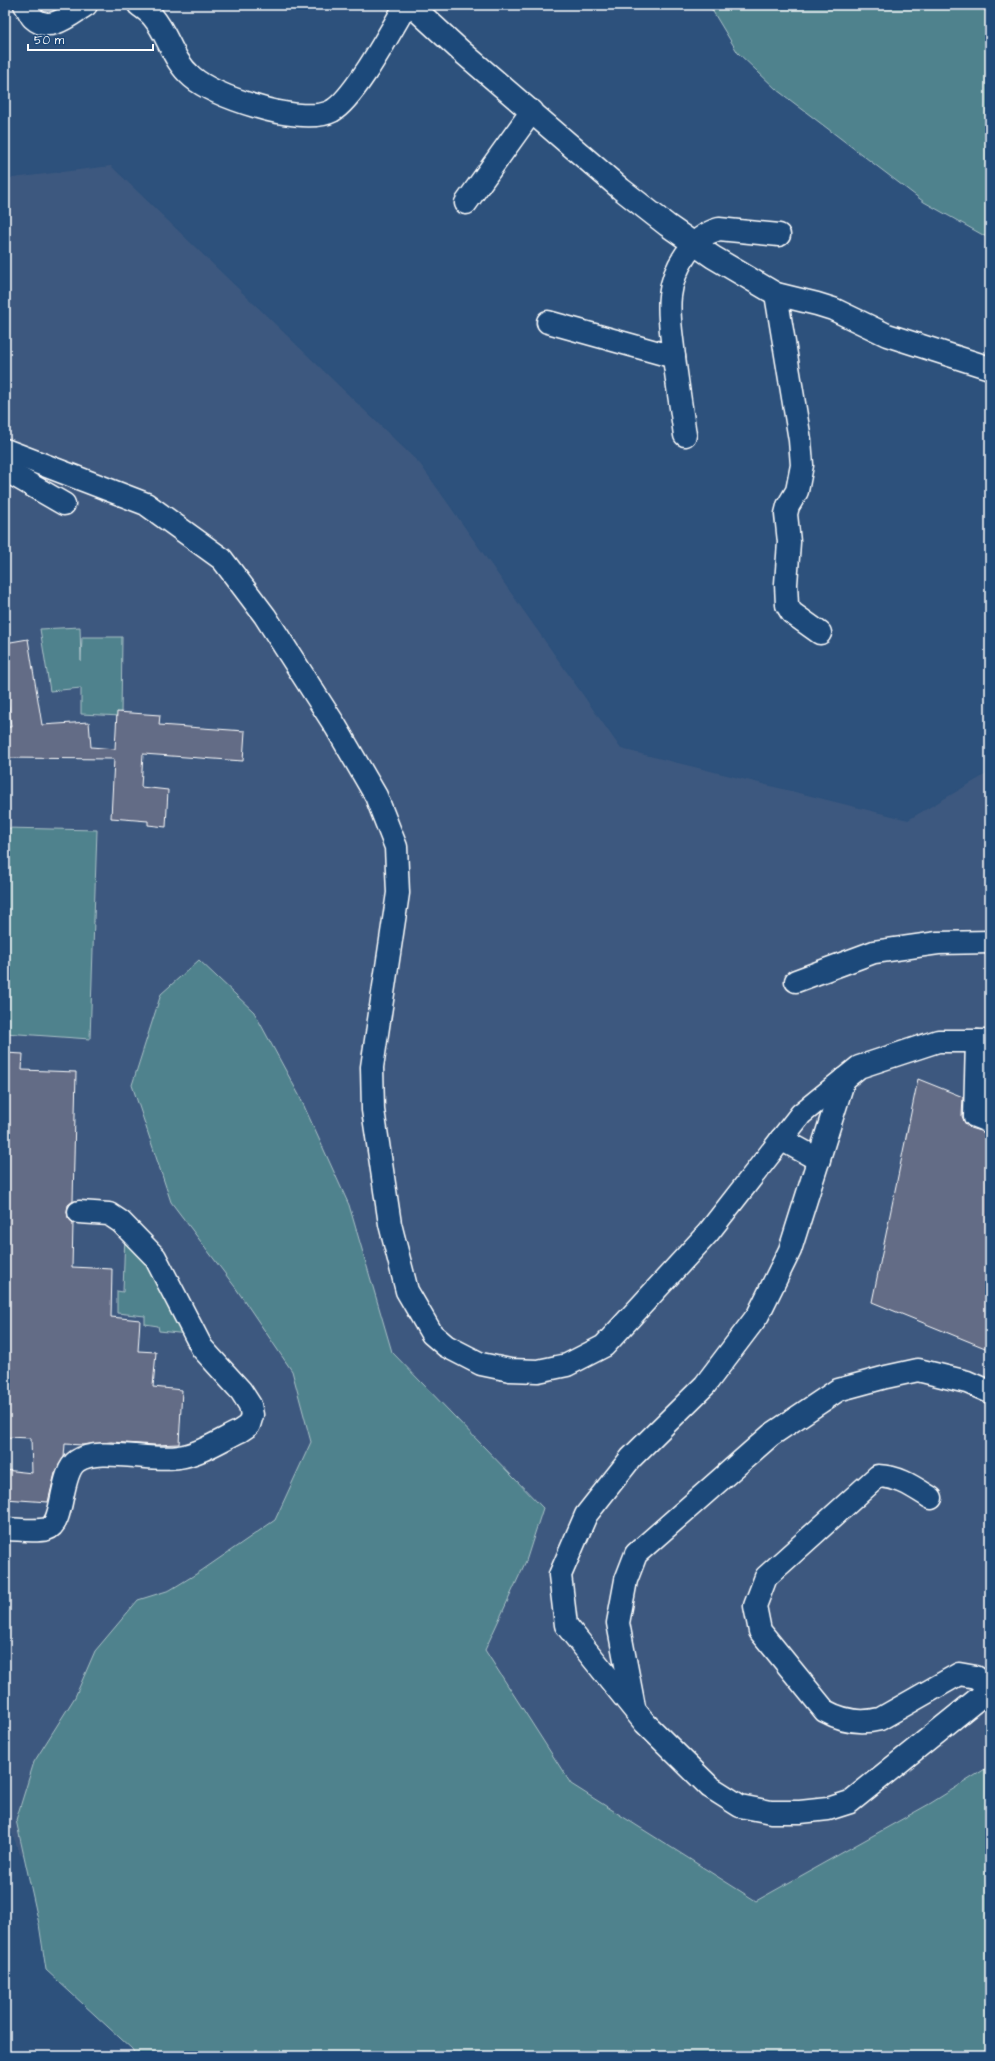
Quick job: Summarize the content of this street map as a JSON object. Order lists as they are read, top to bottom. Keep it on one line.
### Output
{"scale_bar":"50 m"}
